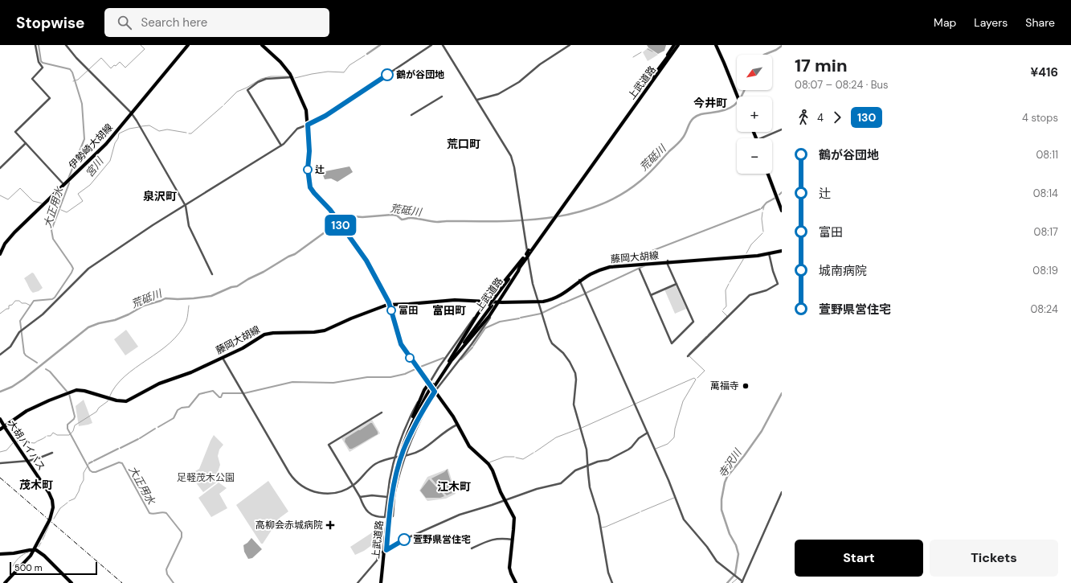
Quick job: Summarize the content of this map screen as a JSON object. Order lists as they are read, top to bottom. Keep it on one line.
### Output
{"streets":{"main road":["上武道路","伊勢崎大胡線","藤岡大胡線","大胡バイパス"]},"crossings":[["上武道路","藤岡大胡線"],["藤岡大胡線","大胡バイパス"]],"districts":["今井町","荒口町","泉沢町","富田町","茂木町","江木町"],"water":["荒砥川","宮川","大正用水","寺沢川"],"parks":["足軽茂木公園"],"places":{"other":["鶴が谷団地","辻","富田","萬福寺","萱野県営住宅"],"health":["高柳会赤城病院"]},"lines":["bus line 130"],"scale_bar":"500 m","north":"bottom left","page":{"header":"Stopwise","search":"Search here","nav":["Map","Layers","Share"],"on_map":"130","heading":["17 min","08:07 – 08:24 · Bus","¥416"],"map_buttons":["+","−"],"legs":["4","130","4 stops"],"list":[{"name":"鶴が谷団地","value":"08:11"},{"name":"辻","value":"08:14"},{"name":"富田","value":"08:17"},{"name":"城南病院","value":"08:19"},{"name":"萱野県営住宅","value":"08:24"}],"buttons":["Start","Tickets"],"scale":"500 m"}}
